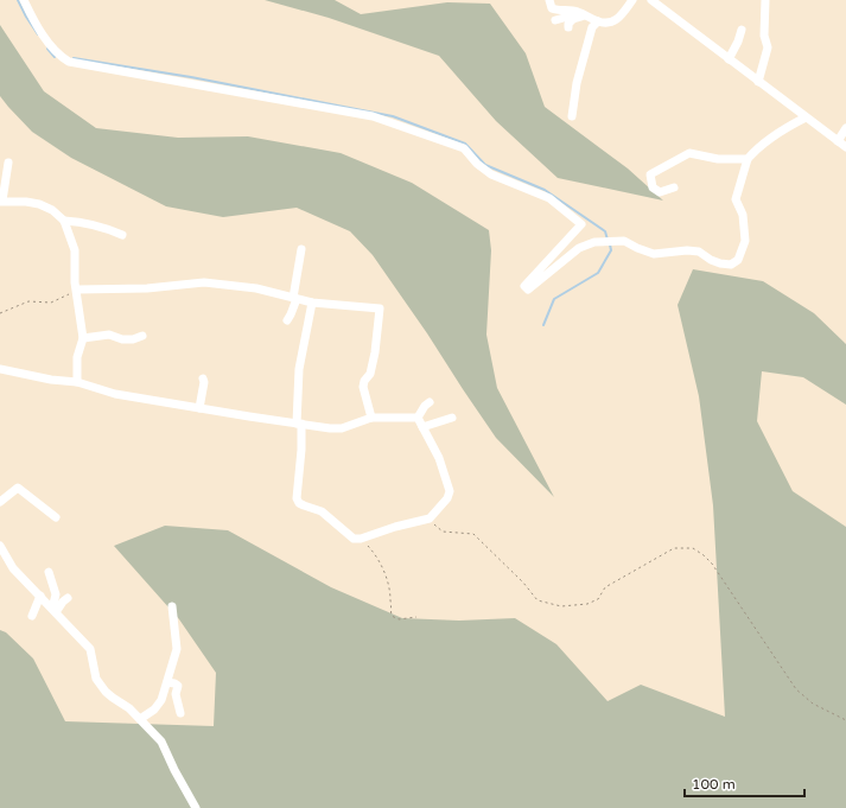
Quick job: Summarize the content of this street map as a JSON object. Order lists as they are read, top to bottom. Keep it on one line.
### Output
{"scale_bar":"100 m"}
